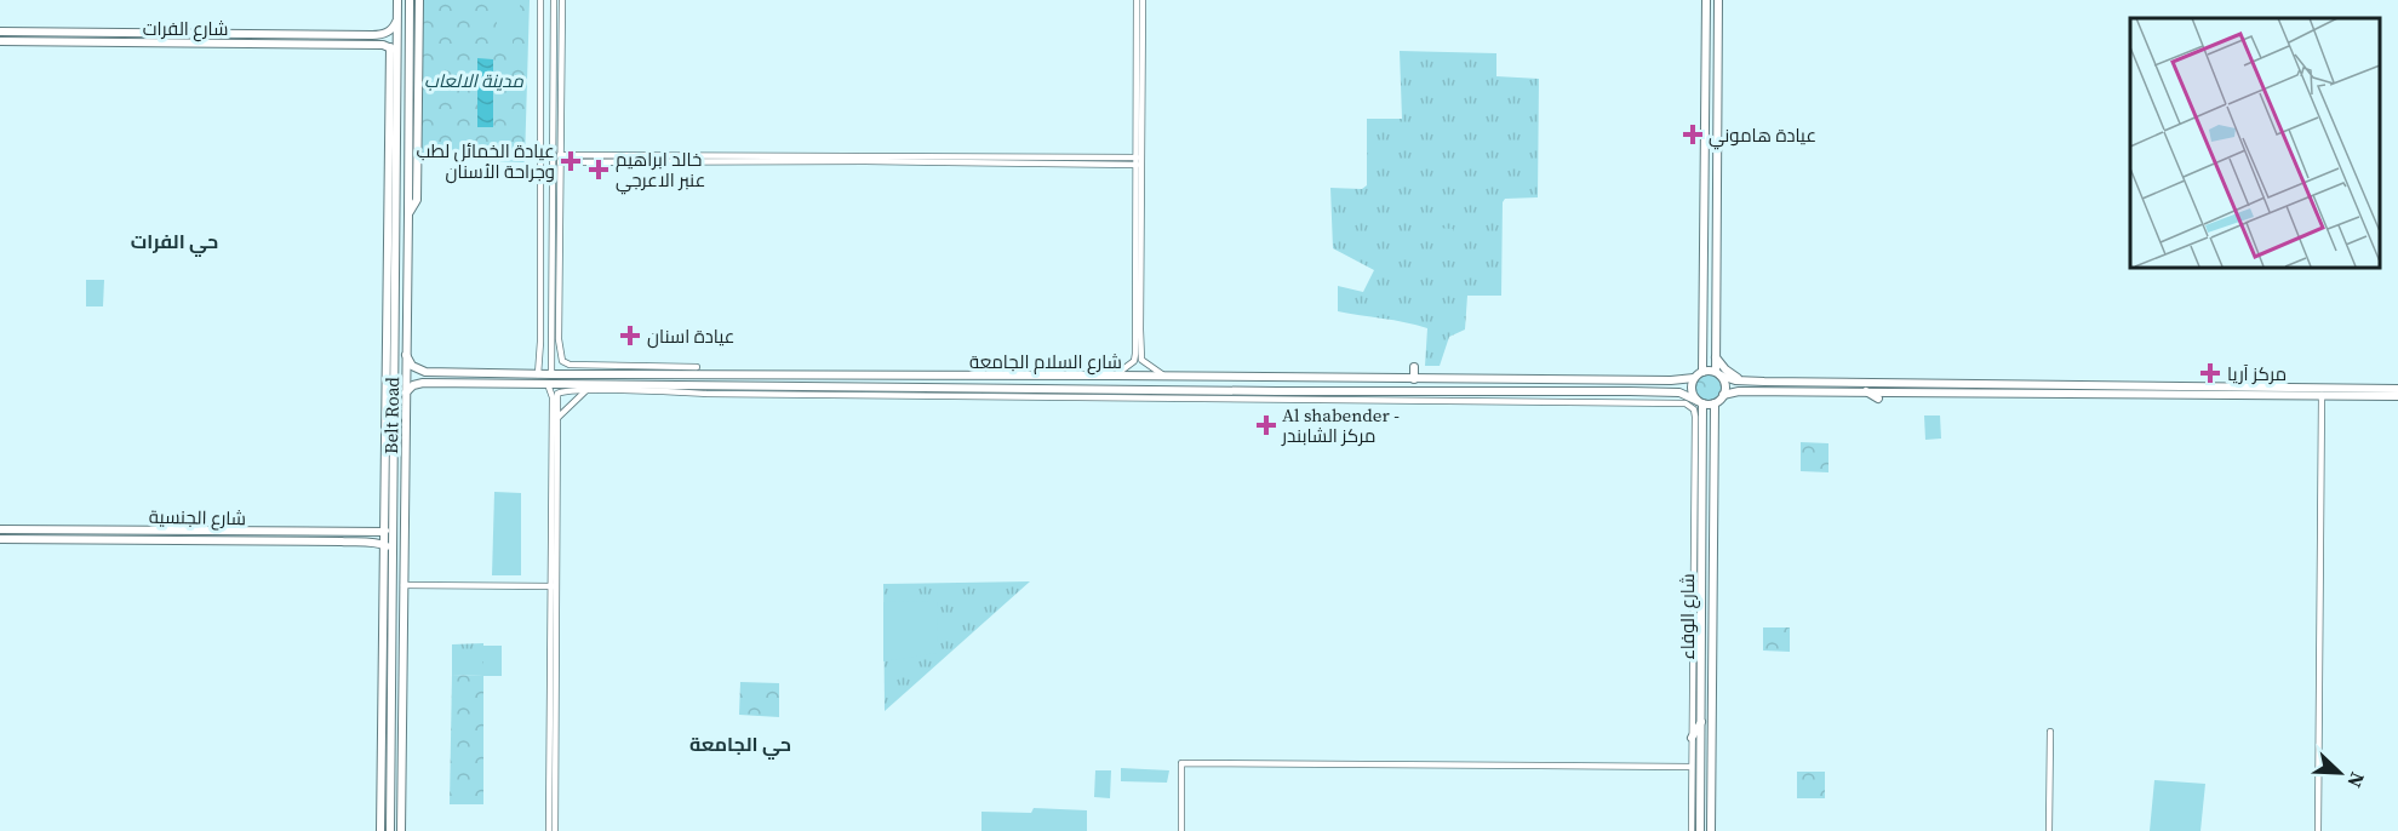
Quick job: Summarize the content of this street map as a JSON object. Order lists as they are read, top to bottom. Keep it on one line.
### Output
{"streets":{"main road":["شارع الفرات","شارع السلام الجامعة","Belt Road","شارع الجنسية","شارع الوفاء"]},"crossings":[["شارع السلام الجامعة","Belt Road"],["شارع السلام الجامعة","شارع الوفاء"]],"districts":["حي الفرات","حي الجامعة"],"parks":["مدينة الالعاب"],"places":{"health":["عيادة هاموني","عيادة الخمائل لطب وجراحة الأسنان","خالد ابراهيم عنبر الاعرجي","عيادة اسنان","مركز آريا","Al shabender - مركز الشابندر"]},"north":"bottom right"}
